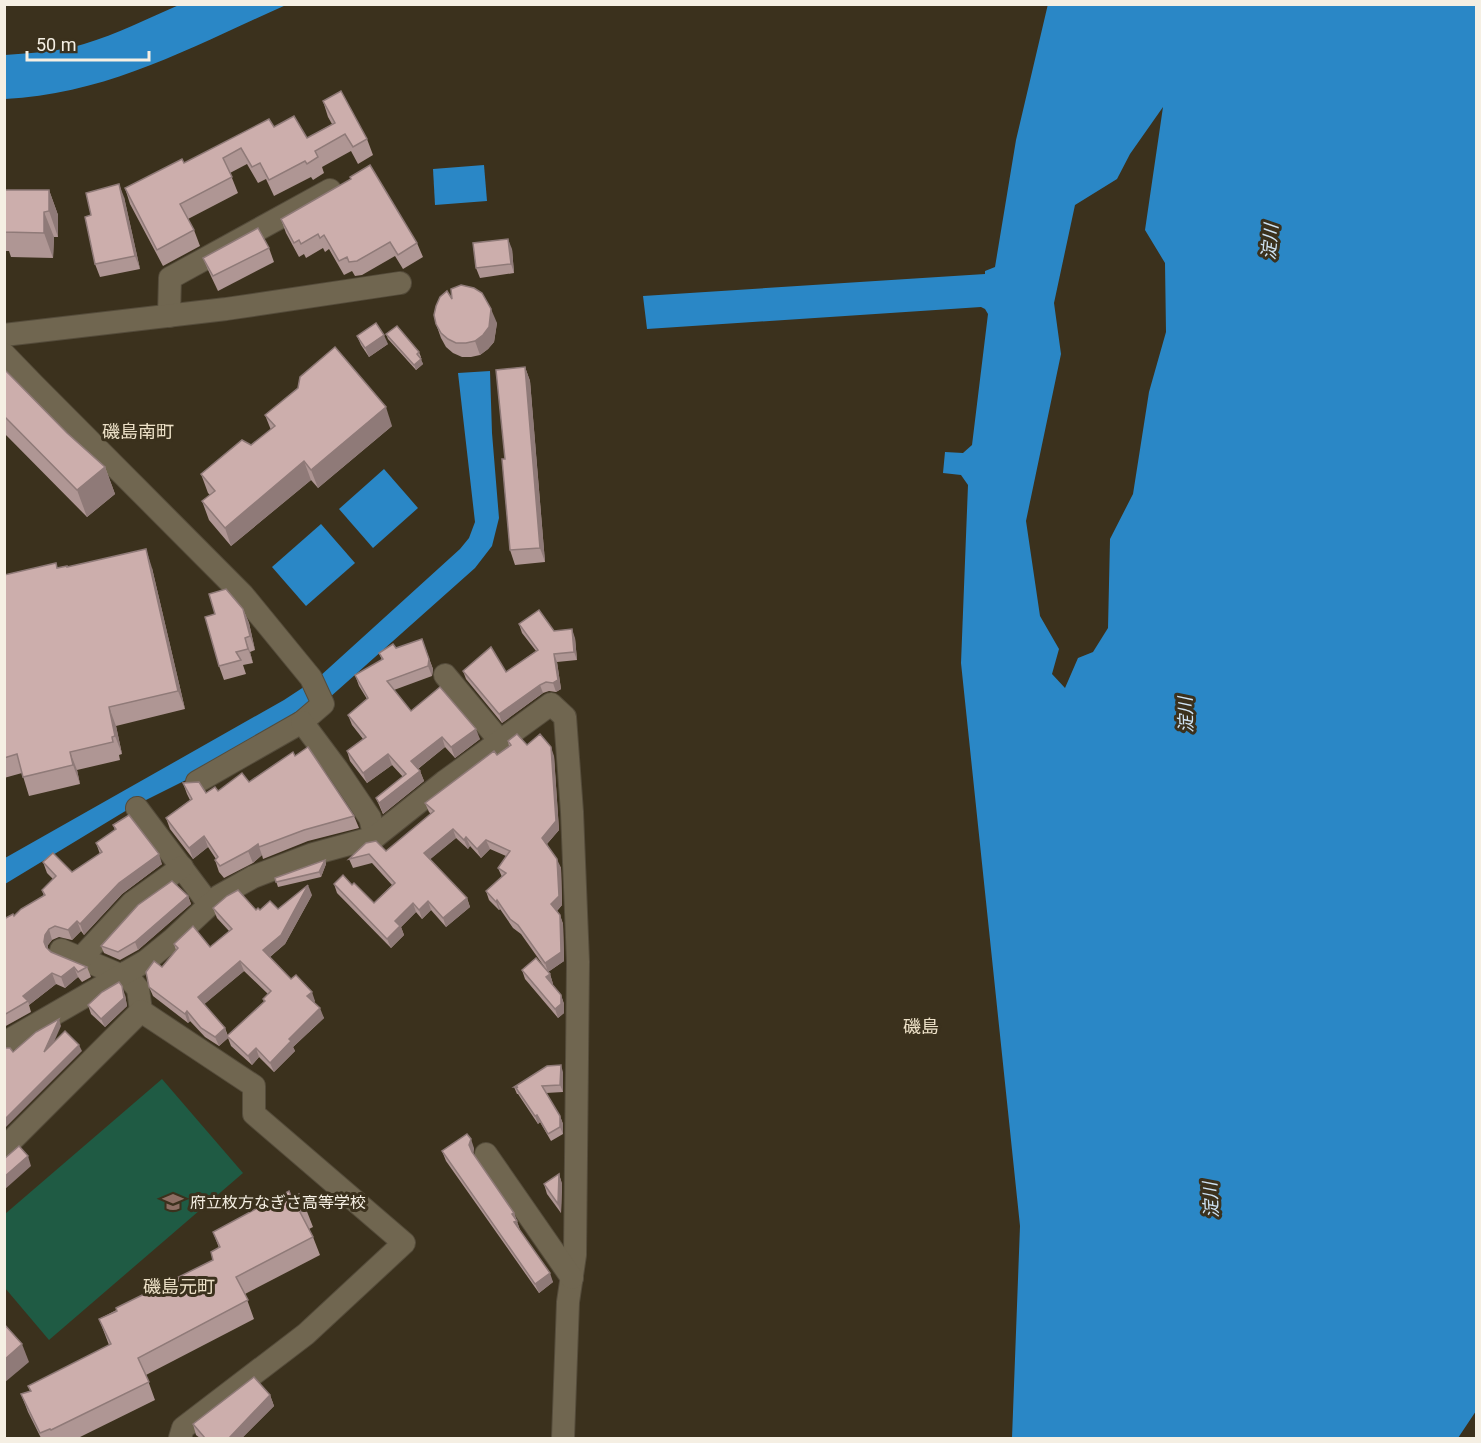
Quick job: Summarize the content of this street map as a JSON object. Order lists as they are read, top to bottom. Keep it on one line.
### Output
{"districts":["磯島南町","磯島","磯島元町"],"water":["淀川"],"places":{"school or university":["府立枚方なぎさ高等学校"]},"scale_bar":"50 m"}
